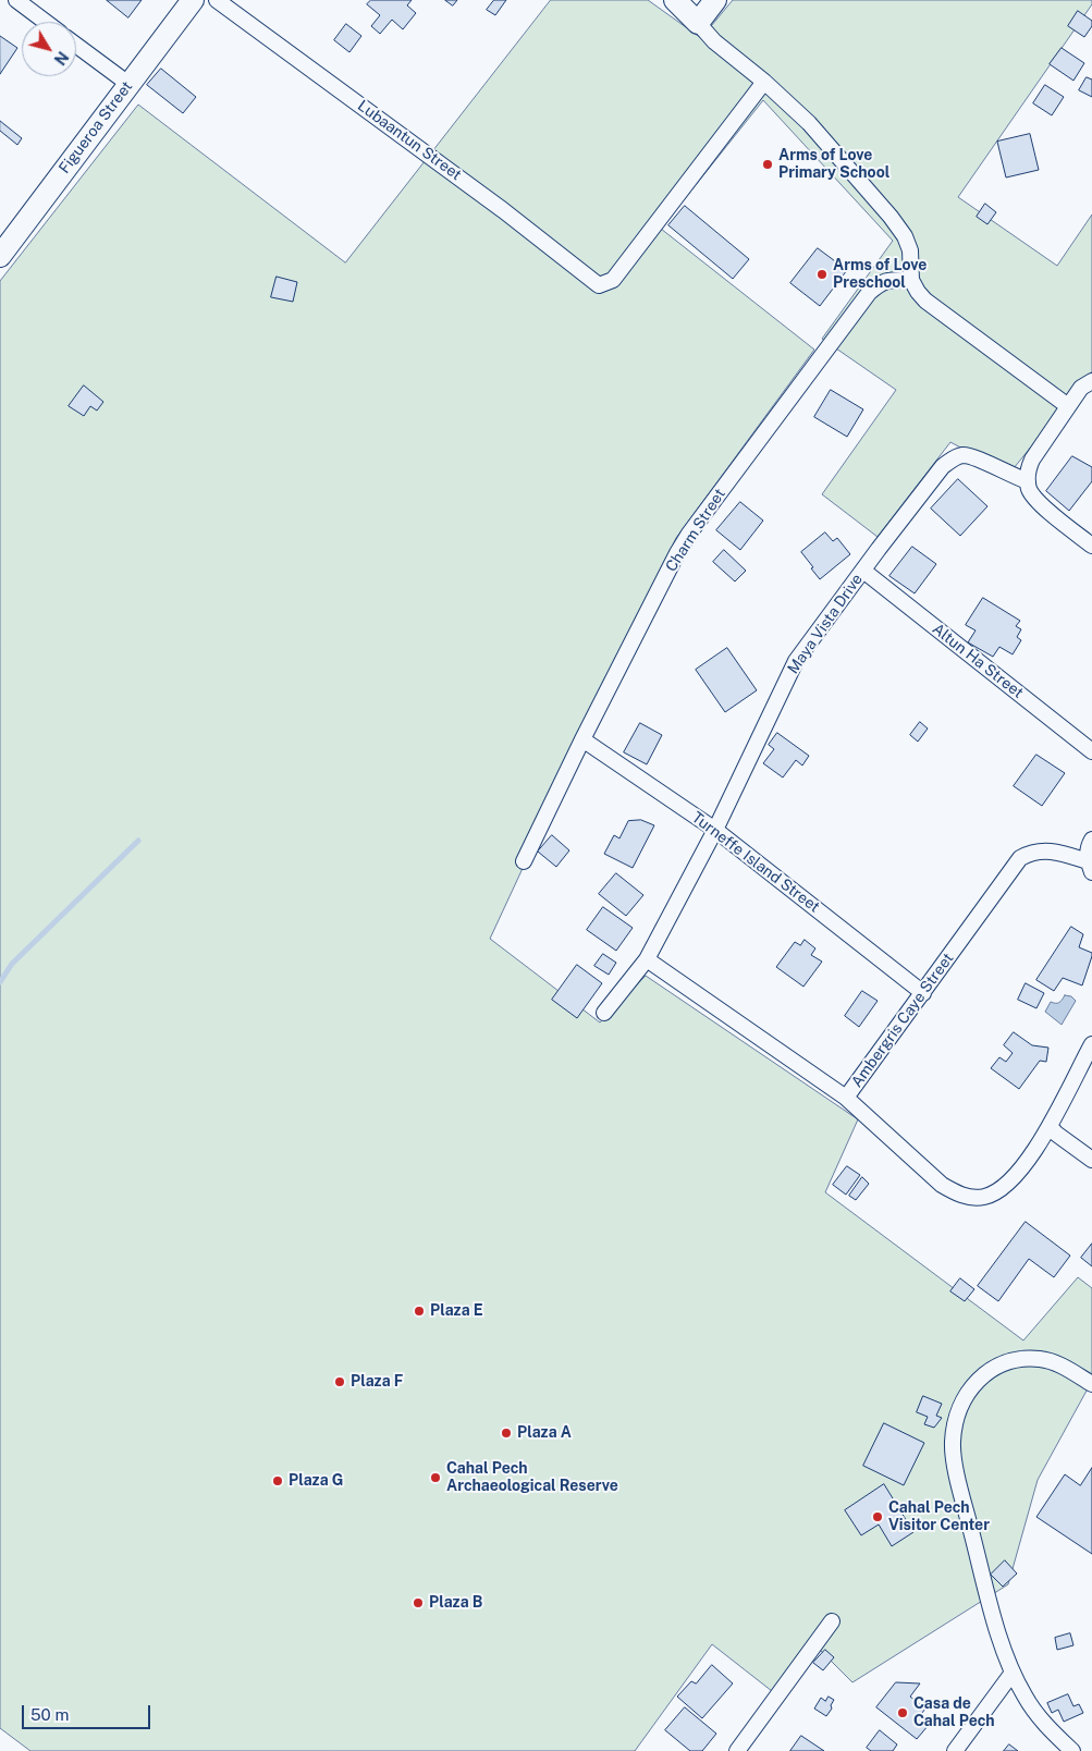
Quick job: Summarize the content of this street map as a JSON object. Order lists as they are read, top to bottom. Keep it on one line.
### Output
{"streets":{"street":["Figueroa Street","Lubaantun Street","Charm Street","Maya Vista Drive","Altun Ha Street","Turneffe Island Street","Ambergris Caye Street"]},"crossings":[["Charm Street","Turneffe Island Street"],["Maya Vista Drive","Altun Ha Street"],["Maya Vista Drive","Turneffe Island Street"],["Maya Vista Drive","Ambergris Caye Street"],["Turneffe Island Street","Ambergris Caye Street"]],"places":["Arms of Love Primary School","Arms of Love Preschool","Plaza E","Plaza F","Plaza A","Cahal Pech Archaeological Reserve","Plaza G","Cahal Pech Visitor Center","Plaza B","Casa de Cahal Pech"],"scale_bar":"50 m","north":"bottom right"}
